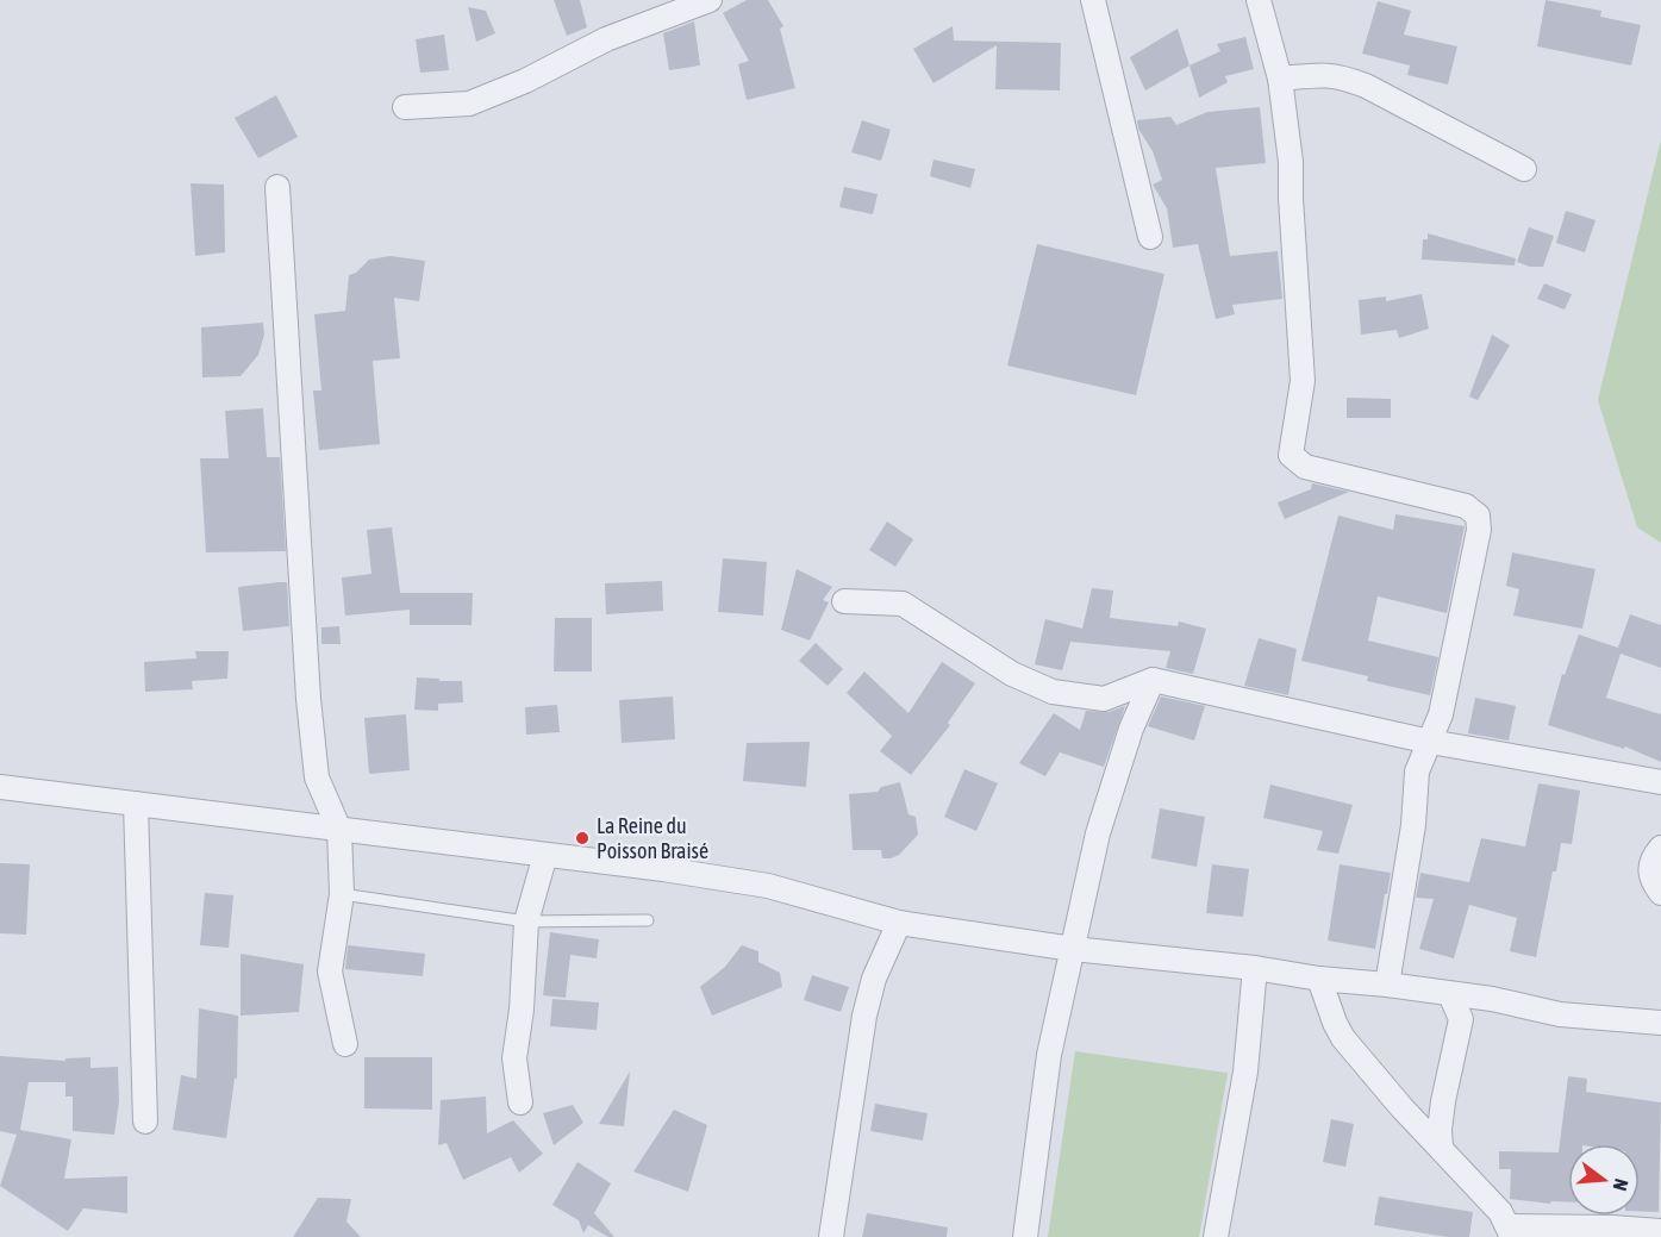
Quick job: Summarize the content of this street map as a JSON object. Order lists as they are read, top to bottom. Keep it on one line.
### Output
{"places":["La Reine du Poisson Braisé"],"north":"right"}
